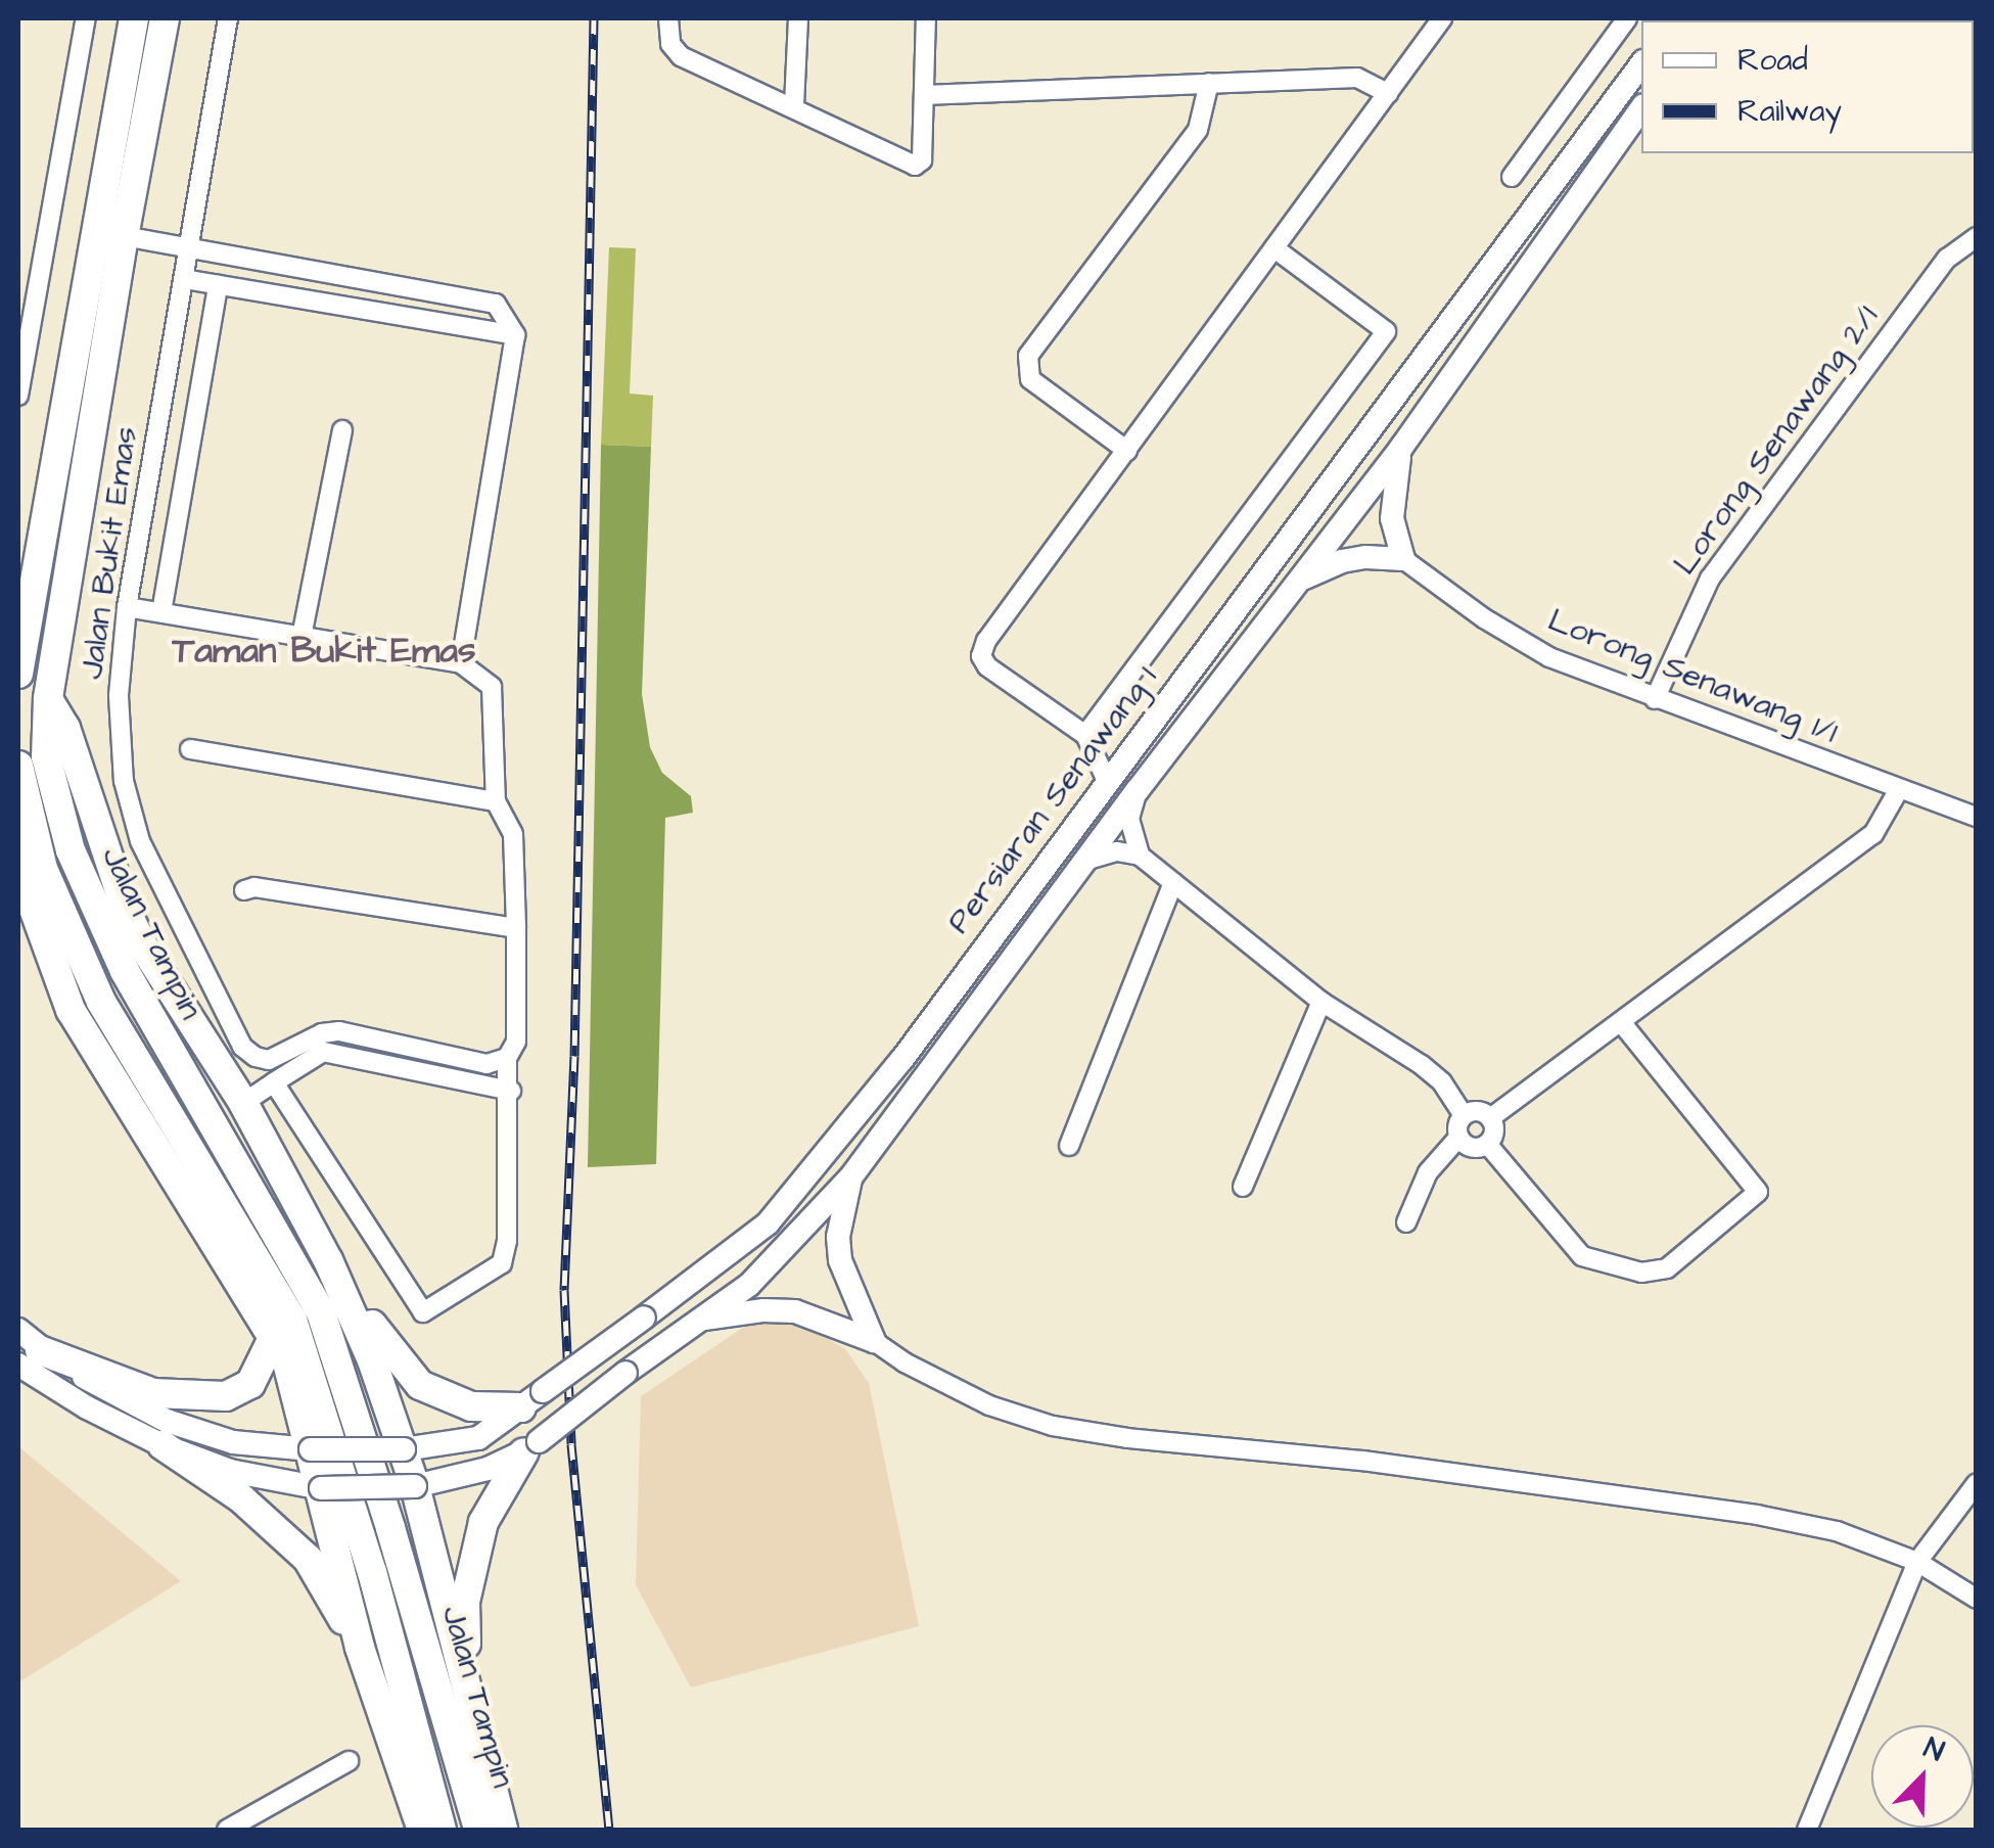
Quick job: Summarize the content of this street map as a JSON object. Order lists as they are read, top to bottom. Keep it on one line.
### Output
{"streets":{"highway":["Jalan Tampin"],"main road":["Persiaran Senawang 1"],"street":["Lorong Senawang 2/1","Jalan Bukit Emas","Lorong Senawang 1/1"]},"crossings":[["Lorong Senawang 2/1","Lorong Senawang 1/1"]],"districts":["Taman Bukit Emas"],"legend":["Road","Railway"],"north":"top right"}
